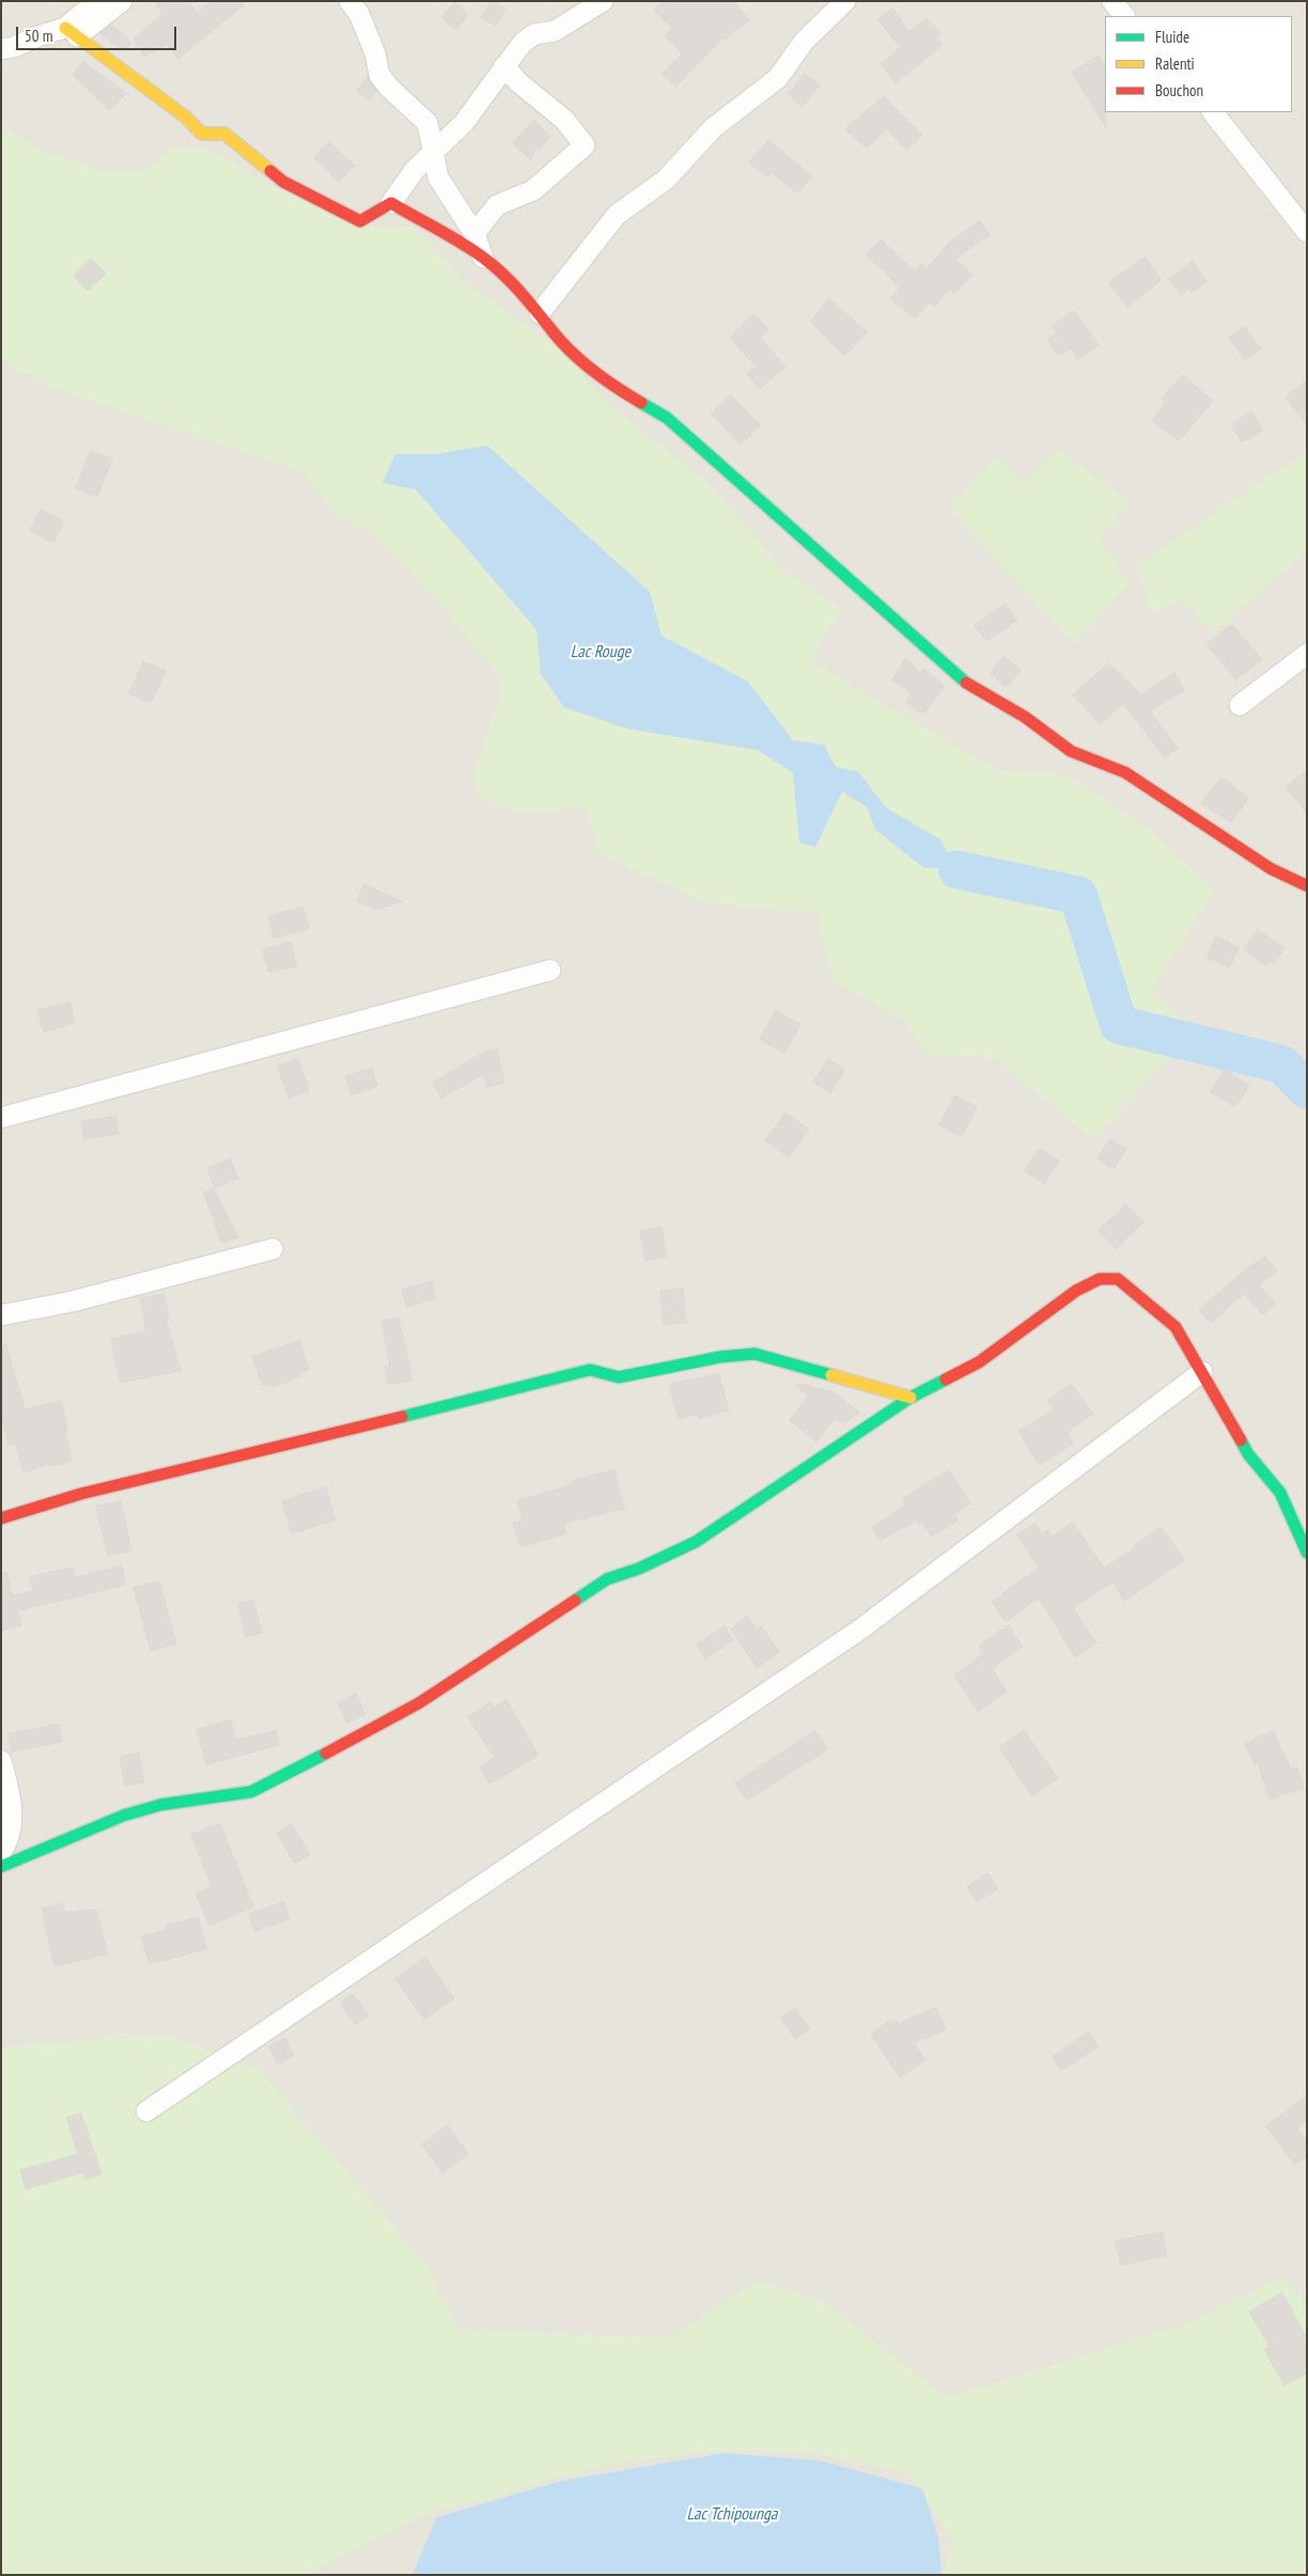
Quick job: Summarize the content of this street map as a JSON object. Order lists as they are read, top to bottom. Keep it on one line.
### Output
{"water":["Lac Rouge","Lac Tchipounga"],"legend":["Fluide","Ralenti","Bouchon"],"scale_bar":"50 m"}
